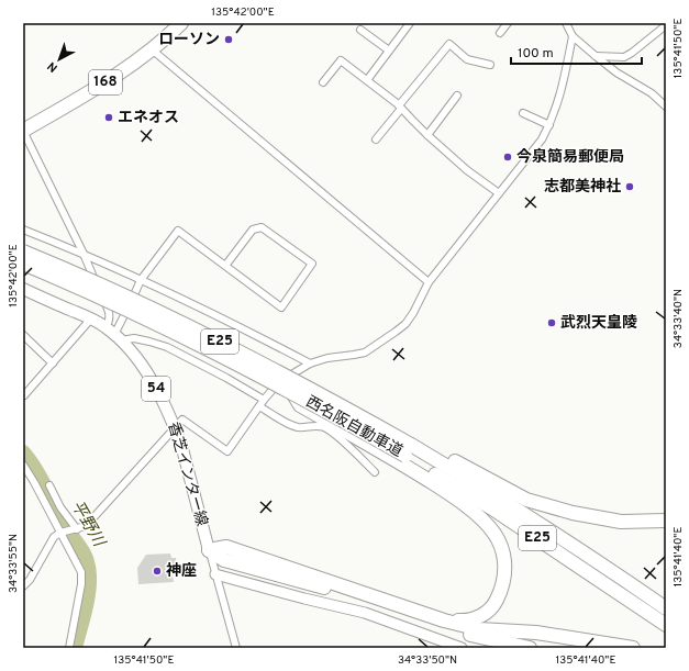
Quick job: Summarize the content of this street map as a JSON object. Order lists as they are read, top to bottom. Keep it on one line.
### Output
{"streets":{"highway":["168","E25","西名阪自動車道"],"main road":["54","香芝インター線"]},"water":["平野川"],"places":["ローソン","エネオス","今泉簡易郵便局","志都美神社","武烈天皇陵","神座"],"scale_bar":"100 m","north":"bottom left","coordinates":["135°42'00\"E","135°41'50\"E","34°33'40\"N","135°41'40\"E","34°33'55\"N","34°33'50\"N"]}
